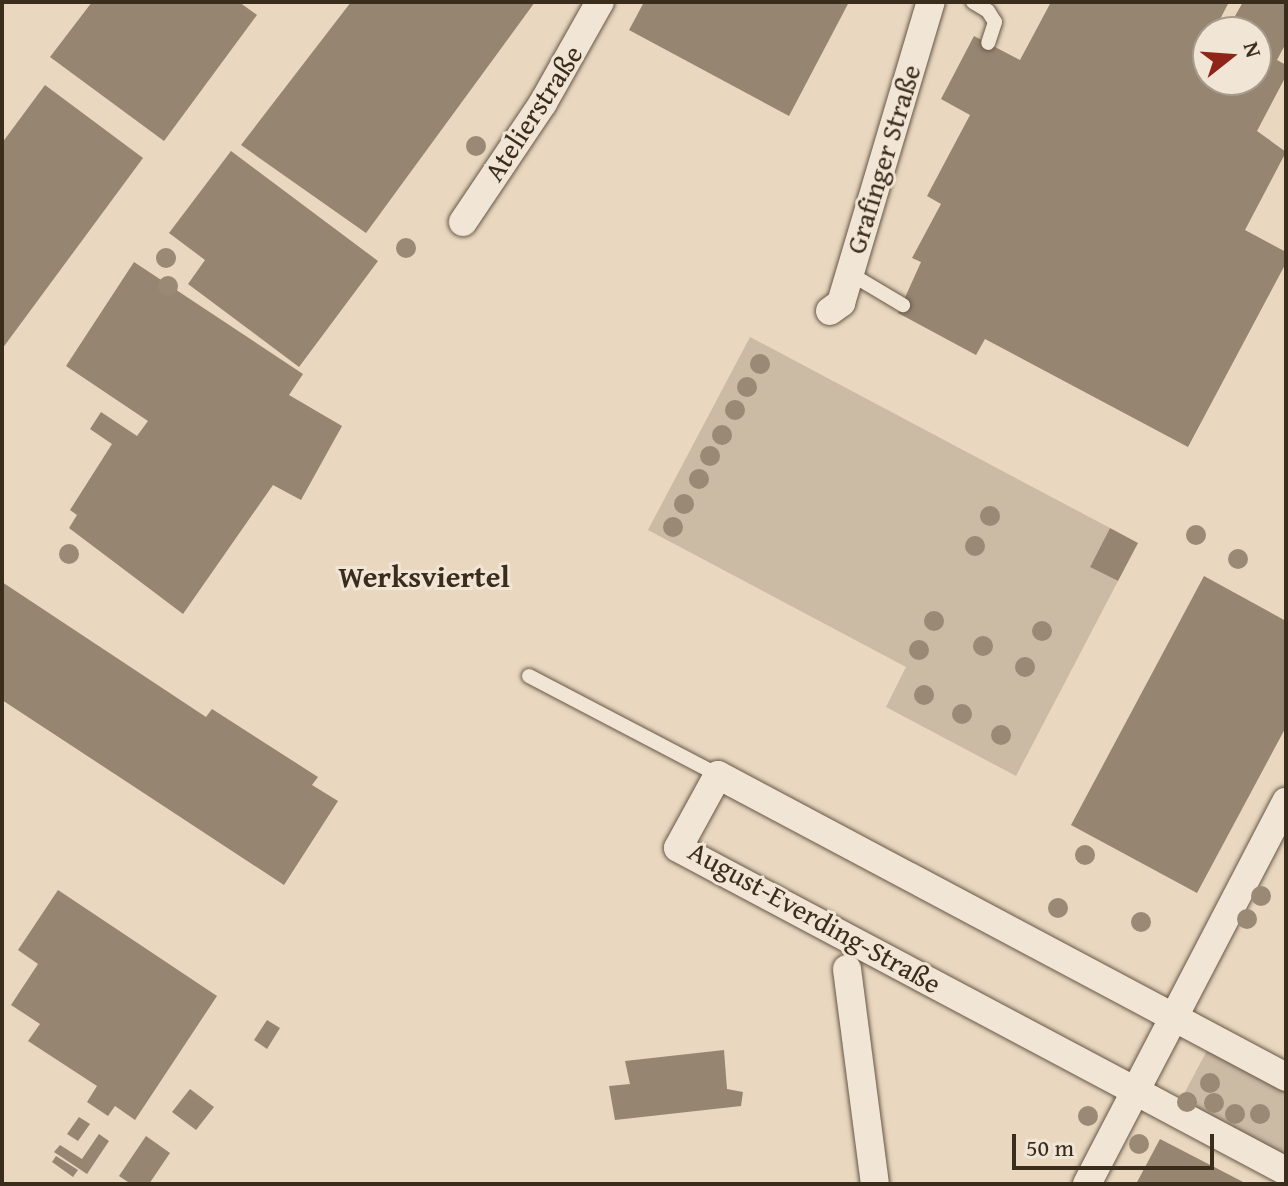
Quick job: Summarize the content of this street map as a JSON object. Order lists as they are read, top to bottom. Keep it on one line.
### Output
{"streets":{"street":["Atelierstraße","Grafinger Straße","August-Everding-Straße"]},"districts":["Werksviertel"],"scale_bar":"50 m","north":"right"}
